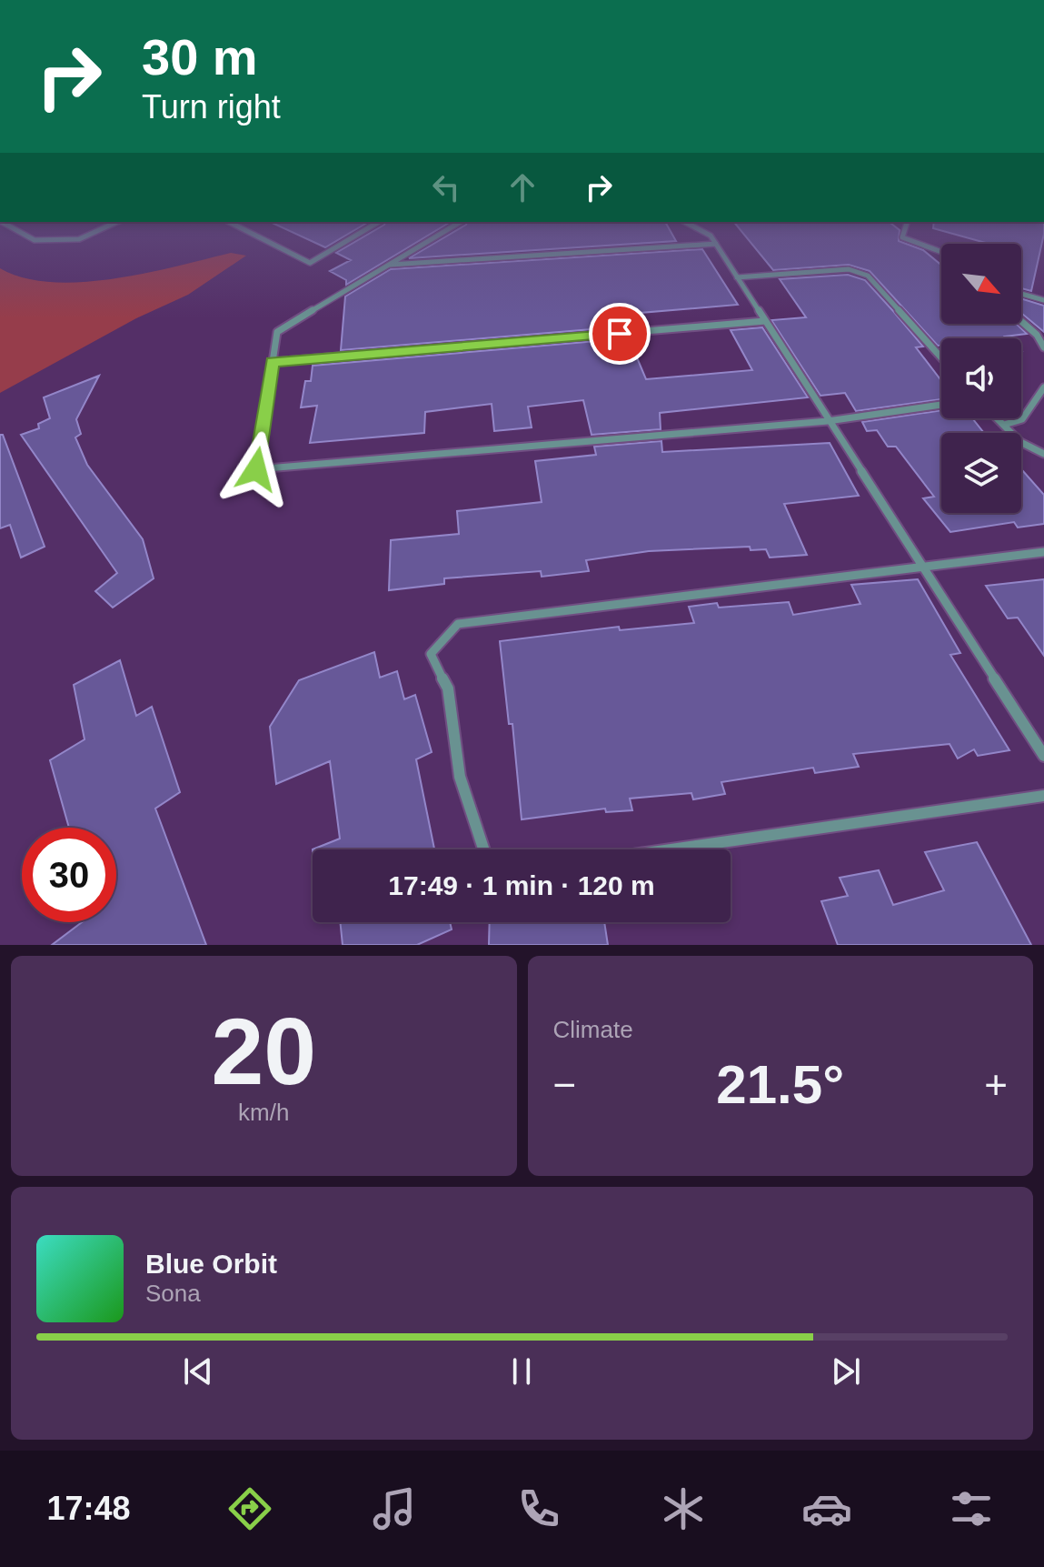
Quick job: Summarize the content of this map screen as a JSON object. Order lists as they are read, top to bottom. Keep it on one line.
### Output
{"north":"bottom right","page":{"turn":["30 m","Turn right"],"limit":"30","trip":"17:49 · 1 min · 120 m","tile":[["20","km/h"],"Climate"],"heat":["−","21.5°","+"],"song":["Blue Orbit","Sona"],"tabs":"17:48"}}
